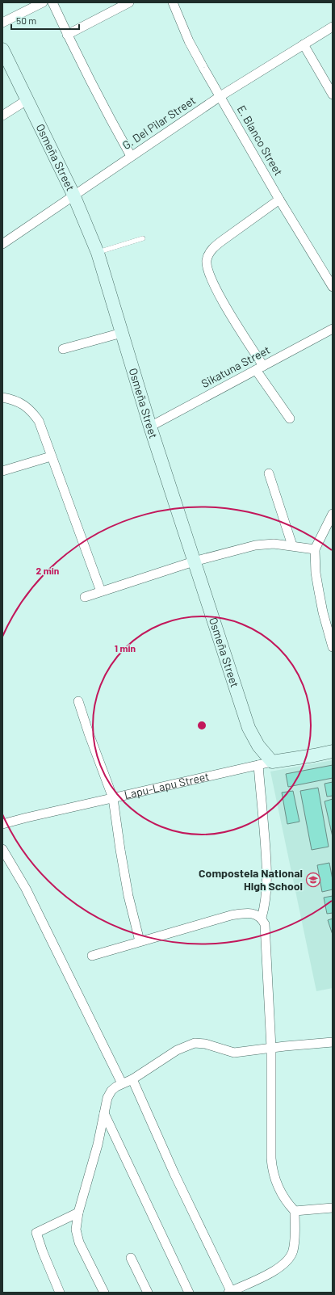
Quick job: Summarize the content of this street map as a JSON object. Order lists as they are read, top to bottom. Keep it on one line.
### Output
{"streets":{"street":["G. Del Pilar Street","E. Blanco Street","Osmeña Street","Sikatuna Street","Lapu-Lapu Street"]},"crossings":[["G. Del Pilar Street","E. Blanco Street"],["G. Del Pilar Street","Osmeña Street"],["Osmeña Street","Sikatuna Street"],["Osmeña Street","Lapu-Lapu Street"]],"places":{"school or university":["Compostela National High School"]},"scale_bar":"50 m","rings":["2 min","1 min"]}
